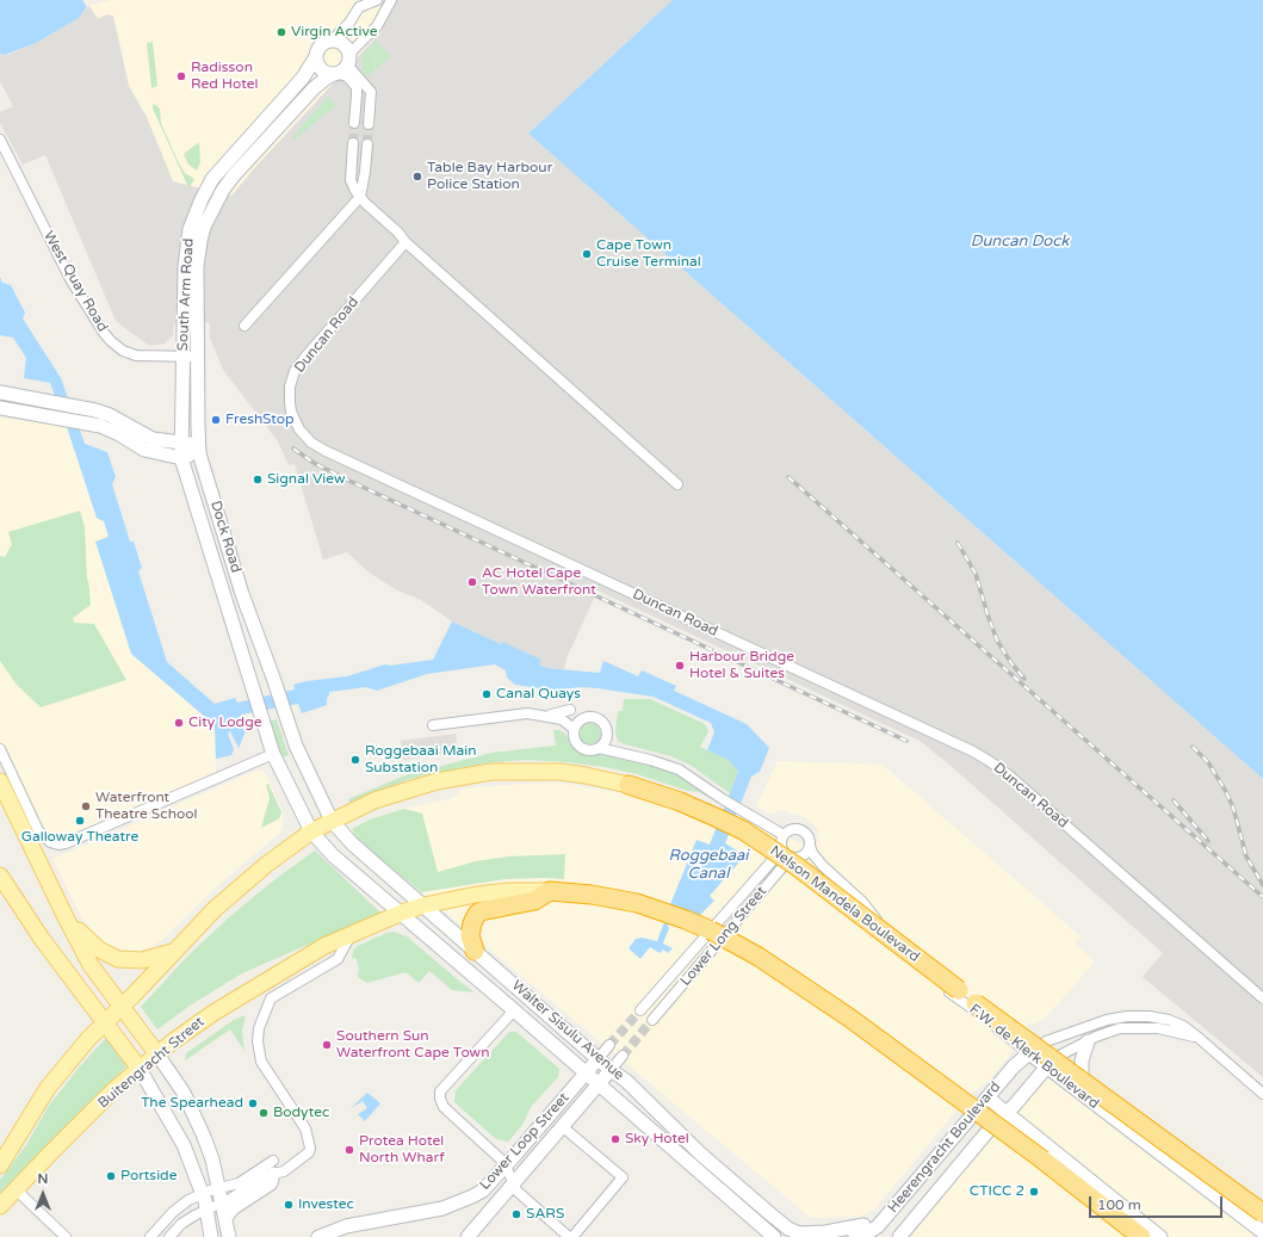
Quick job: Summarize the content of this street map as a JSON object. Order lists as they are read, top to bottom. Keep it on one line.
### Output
{"streets":{"highway":["Nelson Mandela Boulevard"],"main road":["Buitengracht Street"],"street":["West Quay Road","South Arm Road","Duncan Road","Dock Road","Lower Long Street","Walter Sisulu Avenue","F.W. de Klerk Boulevard","Lower Loop Street","Heerengracht Boulevard"]},"crossings":[["West Quay Road","South Arm Road"],["South Arm Road","Dock Road"],["Dock Road","Nelson Mandela Boulevard"],["Dock Road","Walter Sisulu Avenue"],["Nelson Mandela Boulevard","Walter Sisulu Avenue"],["Lower Long Street","F.W. de Klerk Boulevard"],["Walter Sisulu Avenue","Buitengracht Street"],["Walter Sisulu Avenue","Lower Loop Street"],["F.W. de Klerk Boulevard","Heerengracht Boulevard"]],"water":["Duncan Dock","Roggebaai Canal"],"places":["Virgin Active","Radisson Red Hotel","Table Bay Harbour Police Station","Cape Town Cruise Terminal","FreshStop","Signal View","AC Hotel Cape Town Waterfront","Harbour Bridge Hotel & Suites","Canal Quays","City Lodge","Roggebaai Main Substation","Waterfront Theatre School","Galloway Theatre","Southern Sun Waterfront Cape Town","The Spearhead","Bodytec","Sky Hotel","Protea Hotel North Wharf","Portside","CTICC 2","Investec","SARS"],"scale_bar":"100 m","north":"top"}
